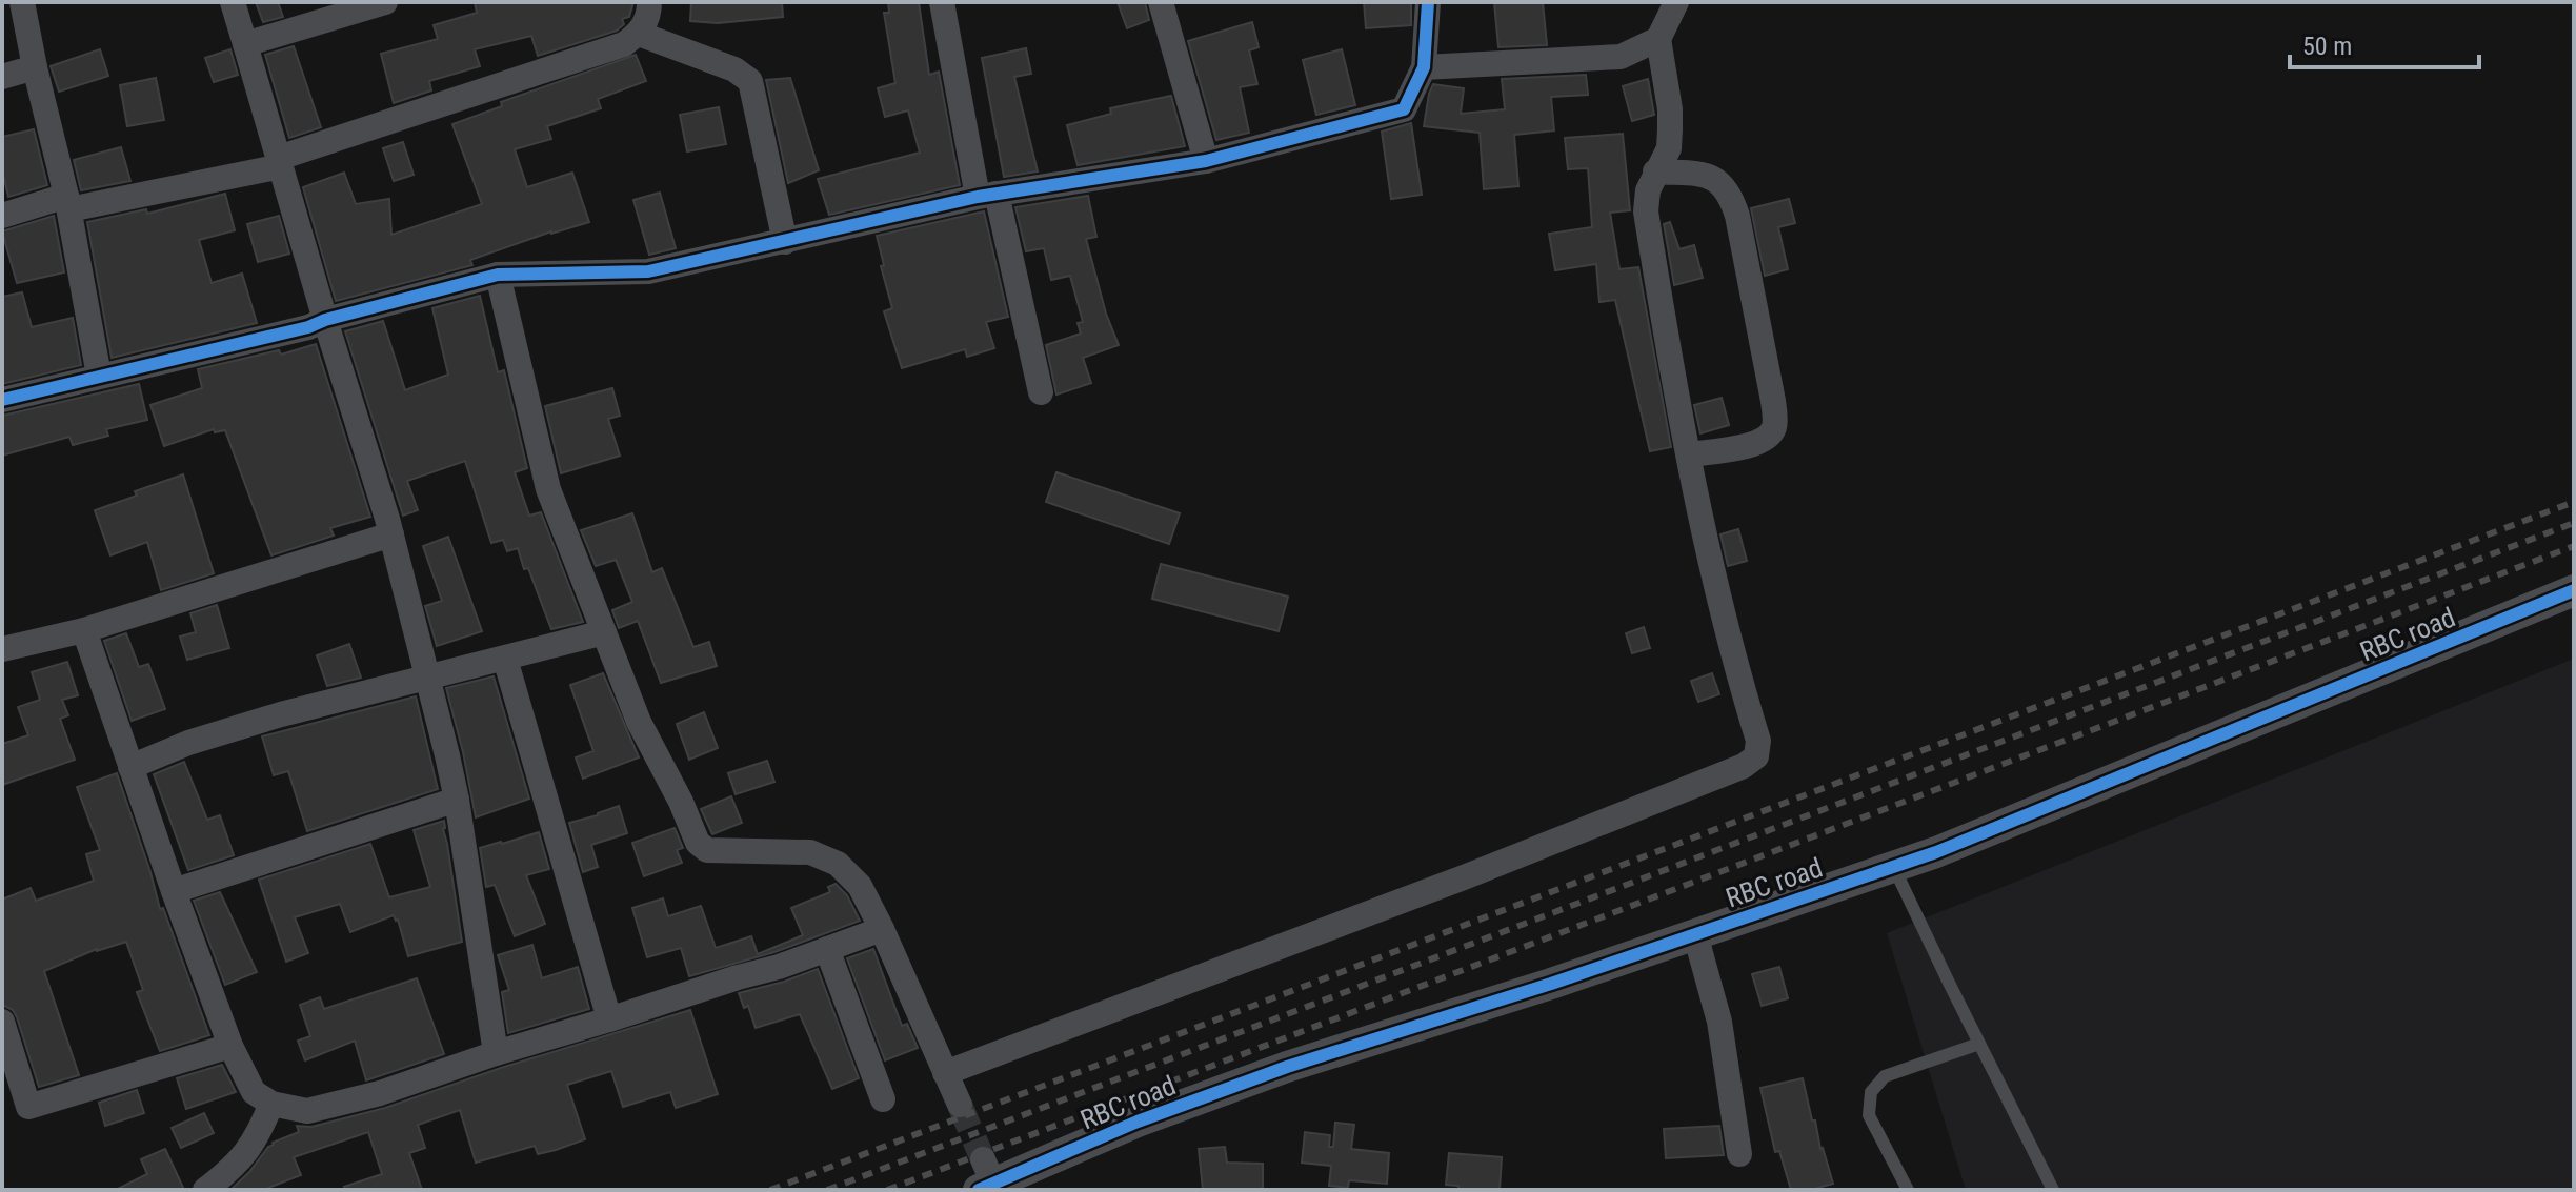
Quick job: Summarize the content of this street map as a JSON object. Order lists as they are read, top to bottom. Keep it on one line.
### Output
{"streets":{"street":["RBC road"]},"scale_bar":"50 m"}
